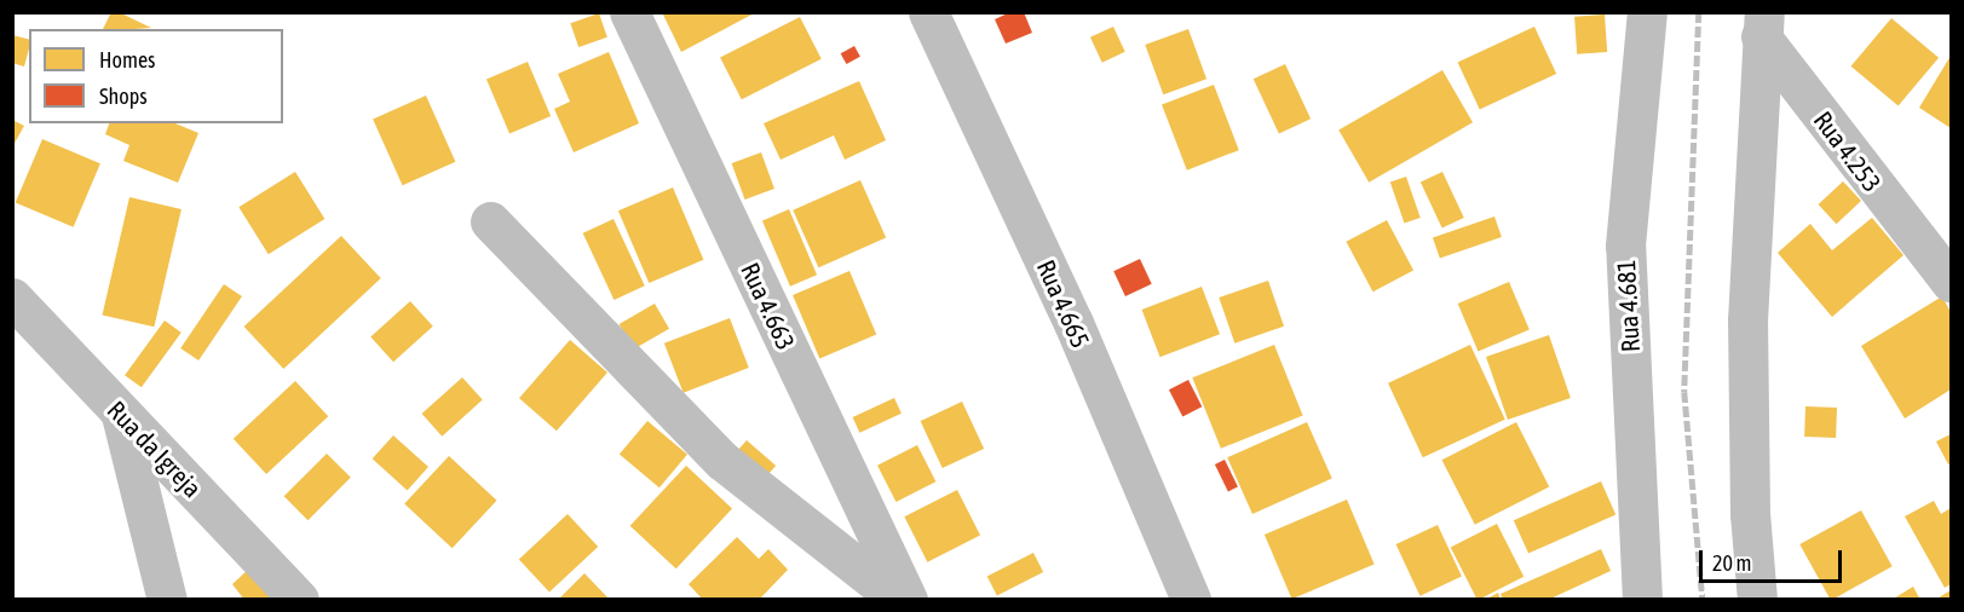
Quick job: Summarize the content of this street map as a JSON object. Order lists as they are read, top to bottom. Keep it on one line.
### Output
{"streets":{"street":["Rua 4.253","Rua 4.665","Rua 4.663","Rua 4.681","Rua da Igreja"]},"legend":["Homes","Shops"],"scale_bar":"20 m"}
